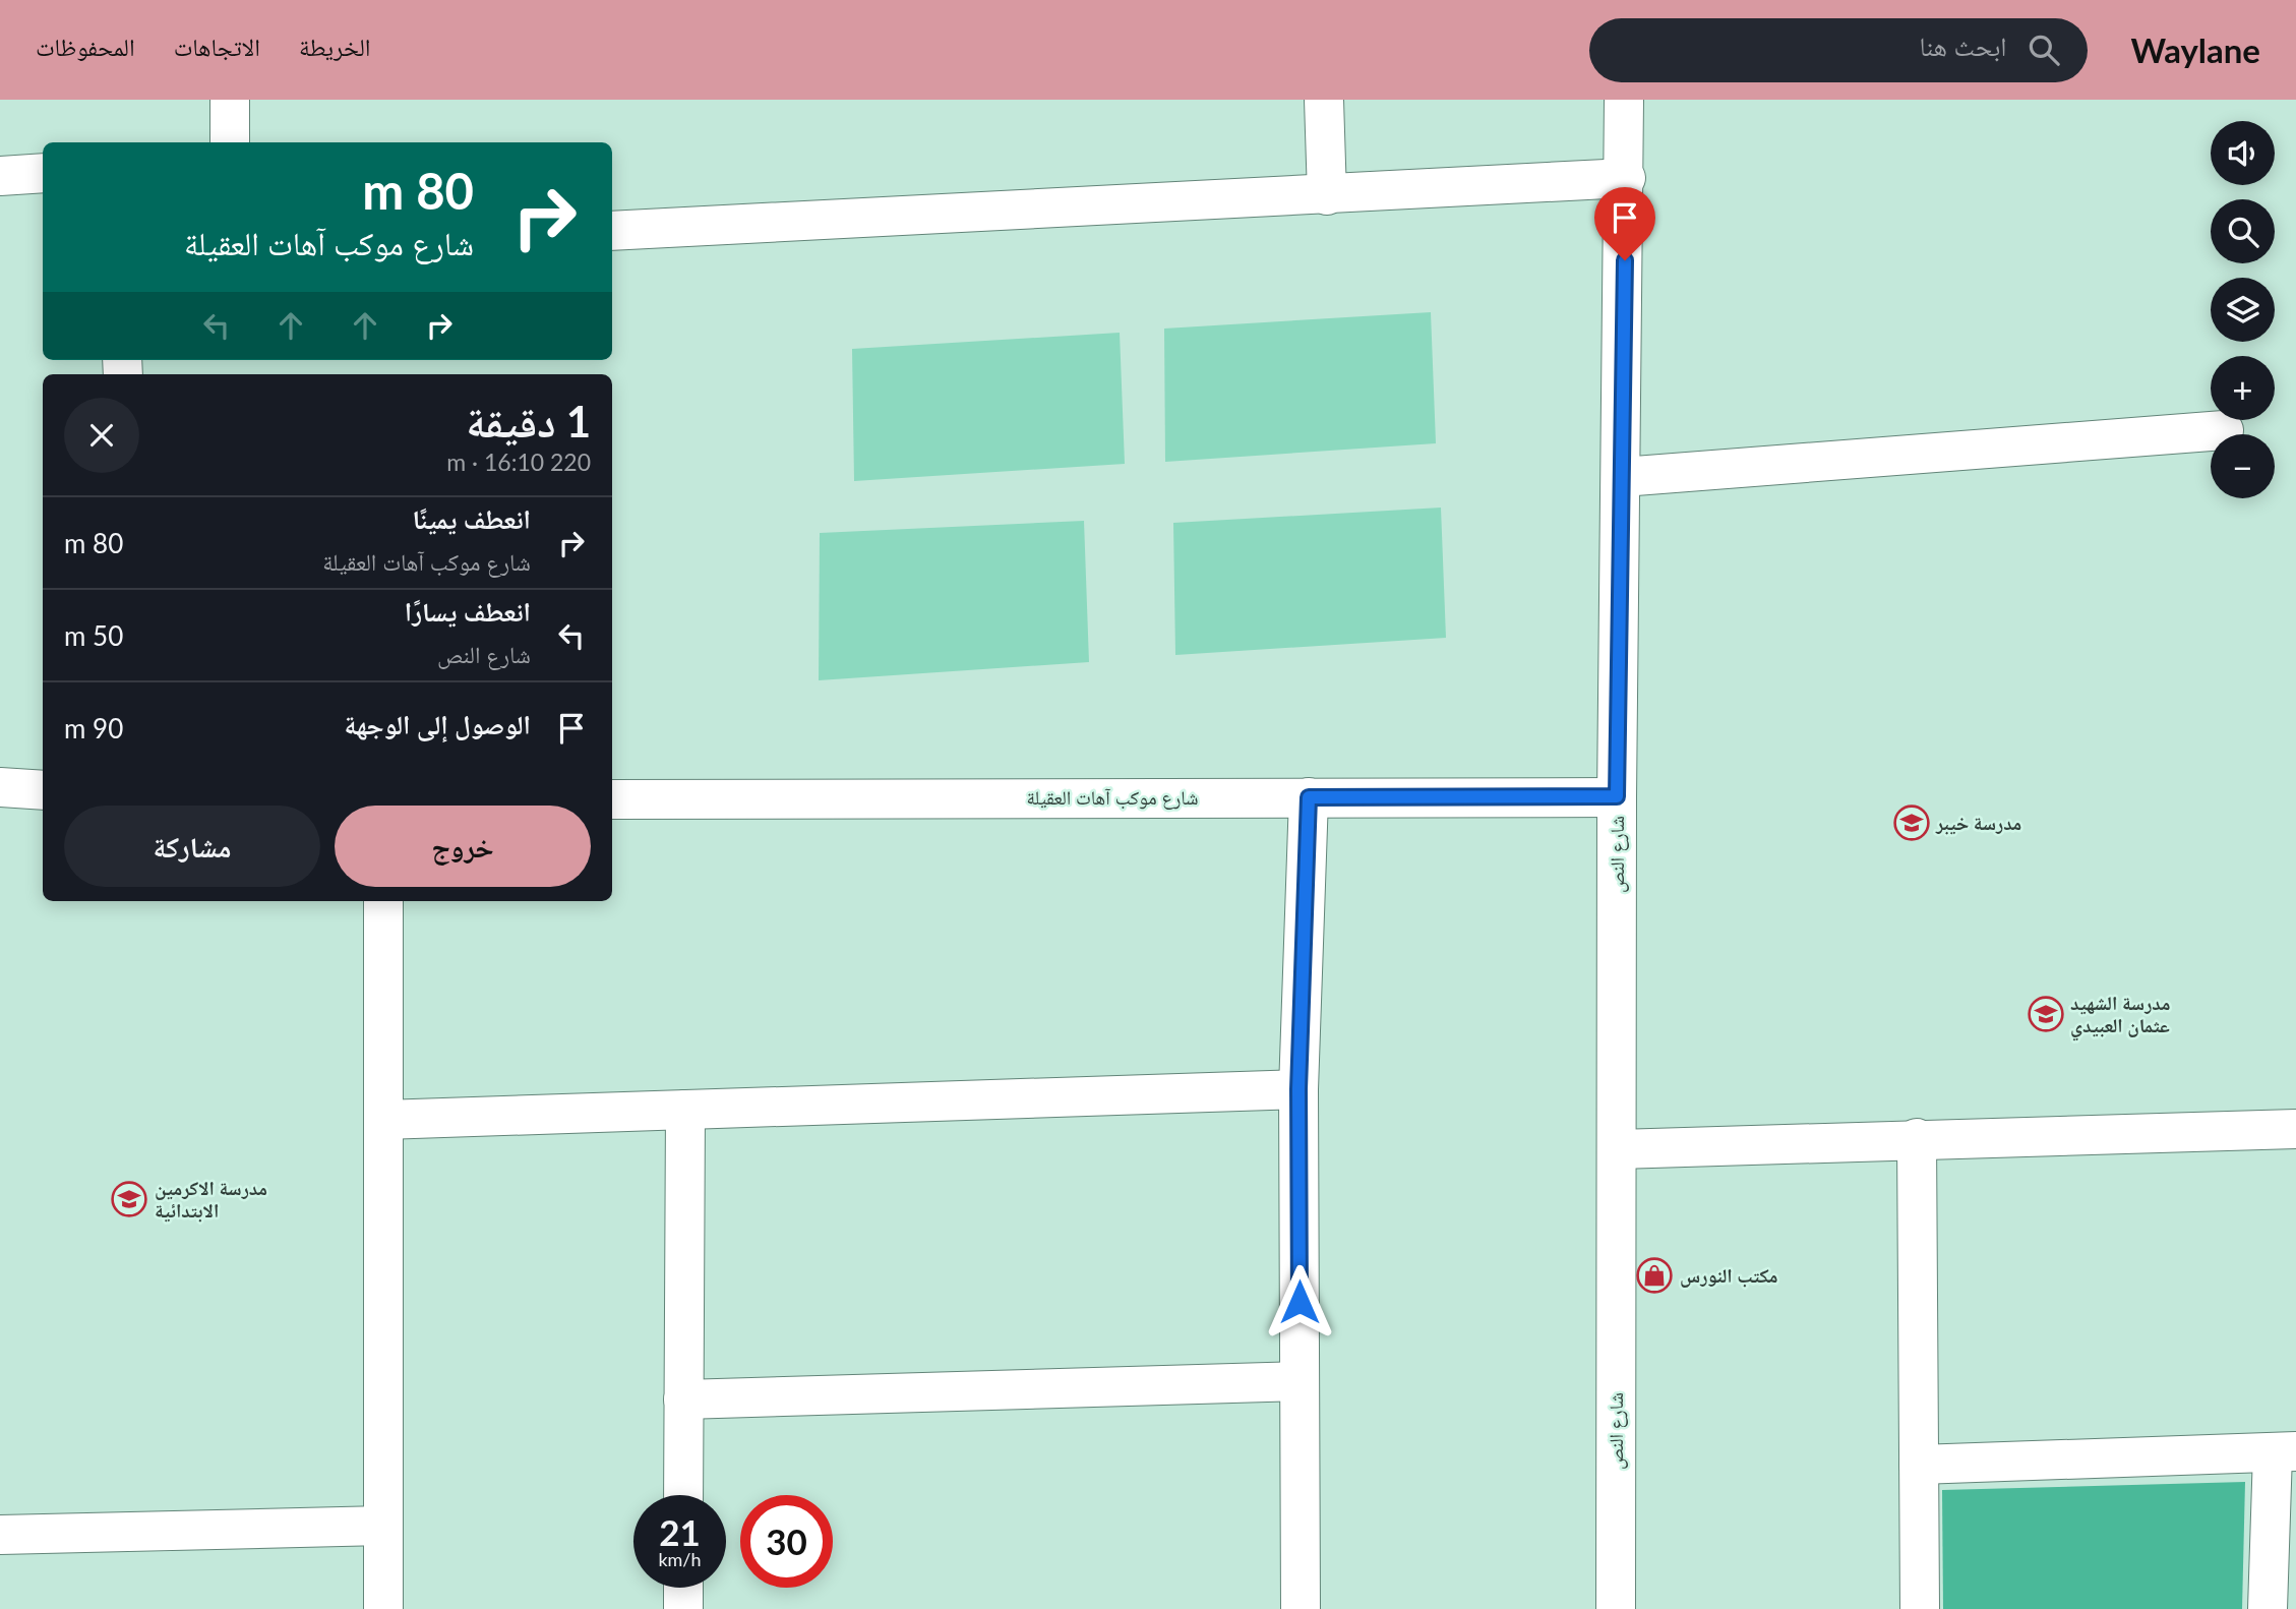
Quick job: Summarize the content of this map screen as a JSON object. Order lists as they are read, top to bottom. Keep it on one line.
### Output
{"streets":{"street":["شارع موكب آهات العقيلة","شارع النص"]},"crossings":[["شارع موكب آهات العقيلة","شارع النص"]],"places":{"school or university":["مدرسة خيبر","مدرسة الشهيد عثمان العبيدي","مدرسة الاكرمين الابتدائية"],"shop":["مكتب النورس"]},"page":{"header":"Waylane","search":"ابحث هنا","nav":["الخريطة","الاتجاهات","المحفوظات"],"map_buttons":["+","−"],"turn":["80 m","شارع موكب آهات العقيلة"],"heading":["1 دقيقة","220 m · 16:10"],"list":[{"name":"انعطف يمينًا","note":"شارع موكب آهات العقيلة","value":"80 m"},{"name":"انعطف يسارًا","note":"شارع النص","value":"50 m"},{"name":"الوصول إلى الوجهة","value":"90 m"}],"buttons":["خروج","مشاركة"],"speed":"21 km/h","limit":"30"}}
